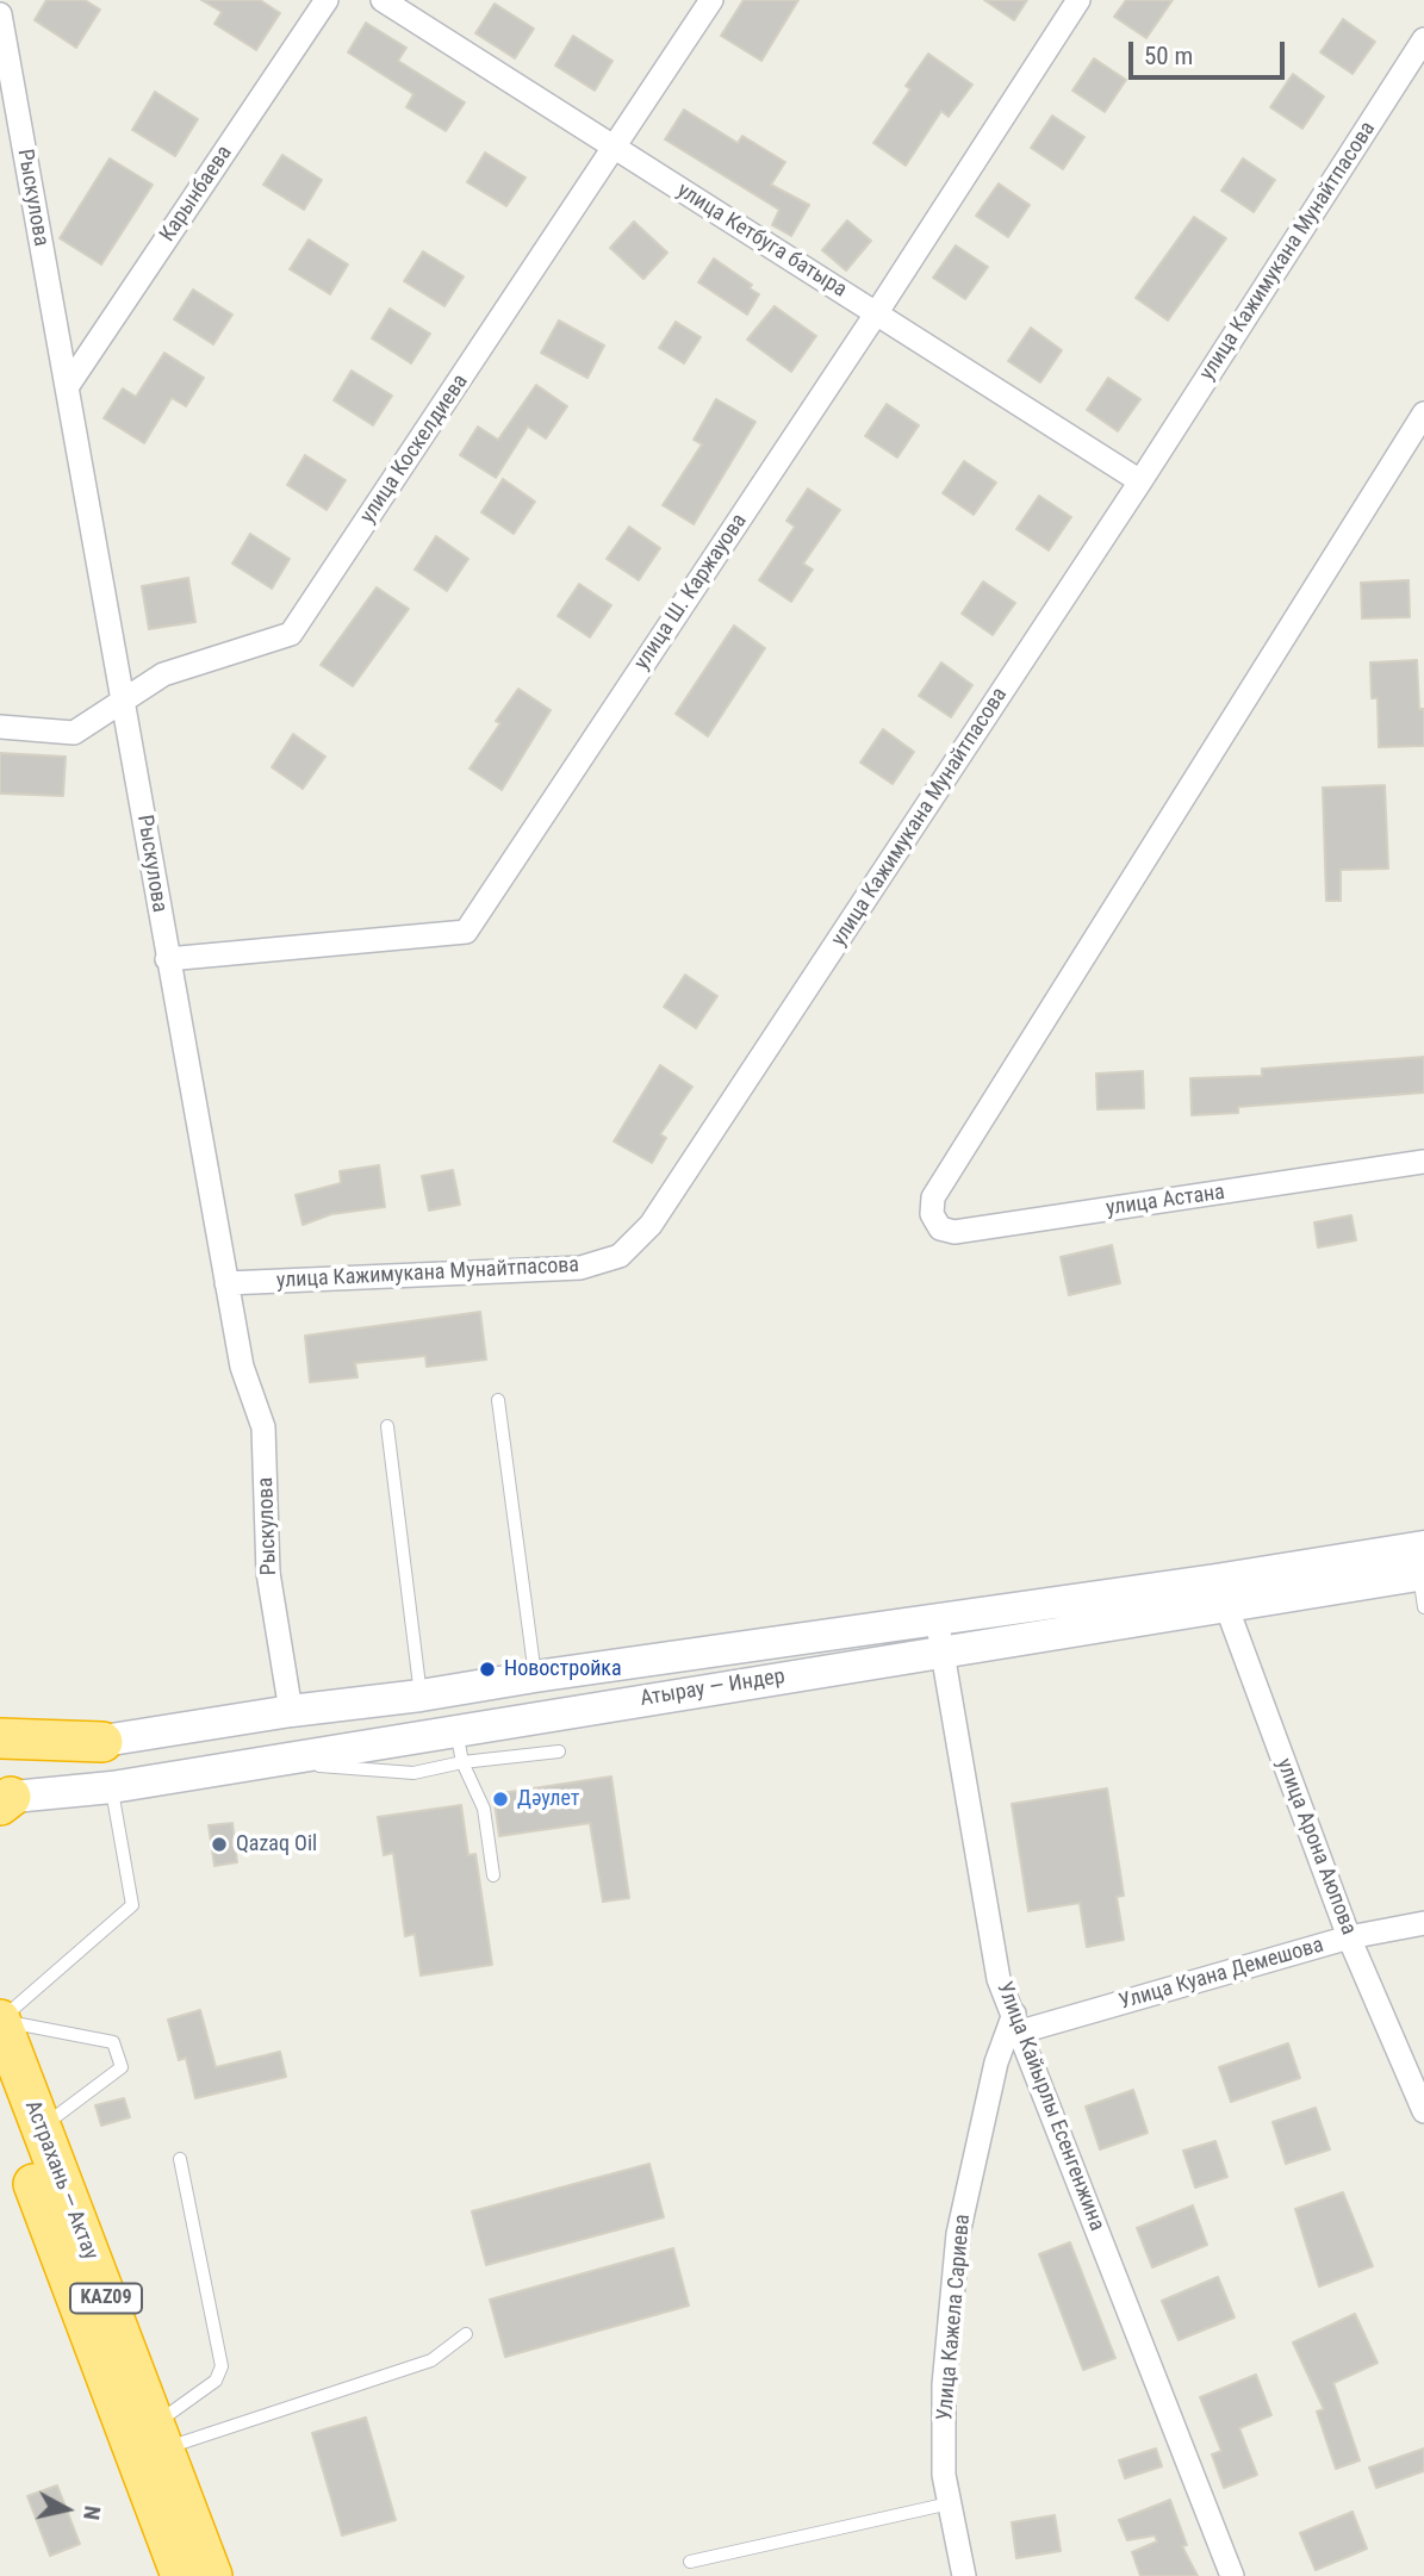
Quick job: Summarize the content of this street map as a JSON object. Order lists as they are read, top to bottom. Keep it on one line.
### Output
{"streets":{"highway":["Астрахань — Актау","KAZ09"],"main road":["Атырау — Индер"],"street":["Карынбаева","Рыскулова","улица Кетбуга батыра","улица Кажимукана Мунайтпасова","улица Коскелдиева","улица Ш. Каржауова","улица Астана","улица Арона Аюпова","Улица Куана Демешова","Улица Кайырлы Есенгенжина","Улица Кажела Сариева"]},"crossings":[["Карынбаева","Рыскулова"],["Рыскулова","улица Кажимукана Мунайтпасова"],["Рыскулова","улица Коскелдиева"],["Рыскулова","улица Ш. Каржауова"],["Рыскулова","Атырау — Индер"],["улица Кетбуга батыра","улица Кажимукана Мунайтпасова"],["улица Кетбуга батыра","улица Коскелдиева"],["улица Кетбуга батыра","улица Ш. Каржауова"],["Атырау — Индер","улица Арона Аюпова"],["Атырау — Индер","Улица Кайырлы Есенгенжина"],["улица Арона Аюпова","Улица Куана Демешова"],["Улица Куана Демешова","Улица Кайырлы Есенгенжина"],["Улица Куана Демешова","Улица Кажела Сариева"],["Улица Кайырлы Есенгенжина","Улица Кажела Сариева"]],"places":["Новостройка","Дәулет","Qazaq Oil"],"scale_bar":"50 m","north":"right"}
